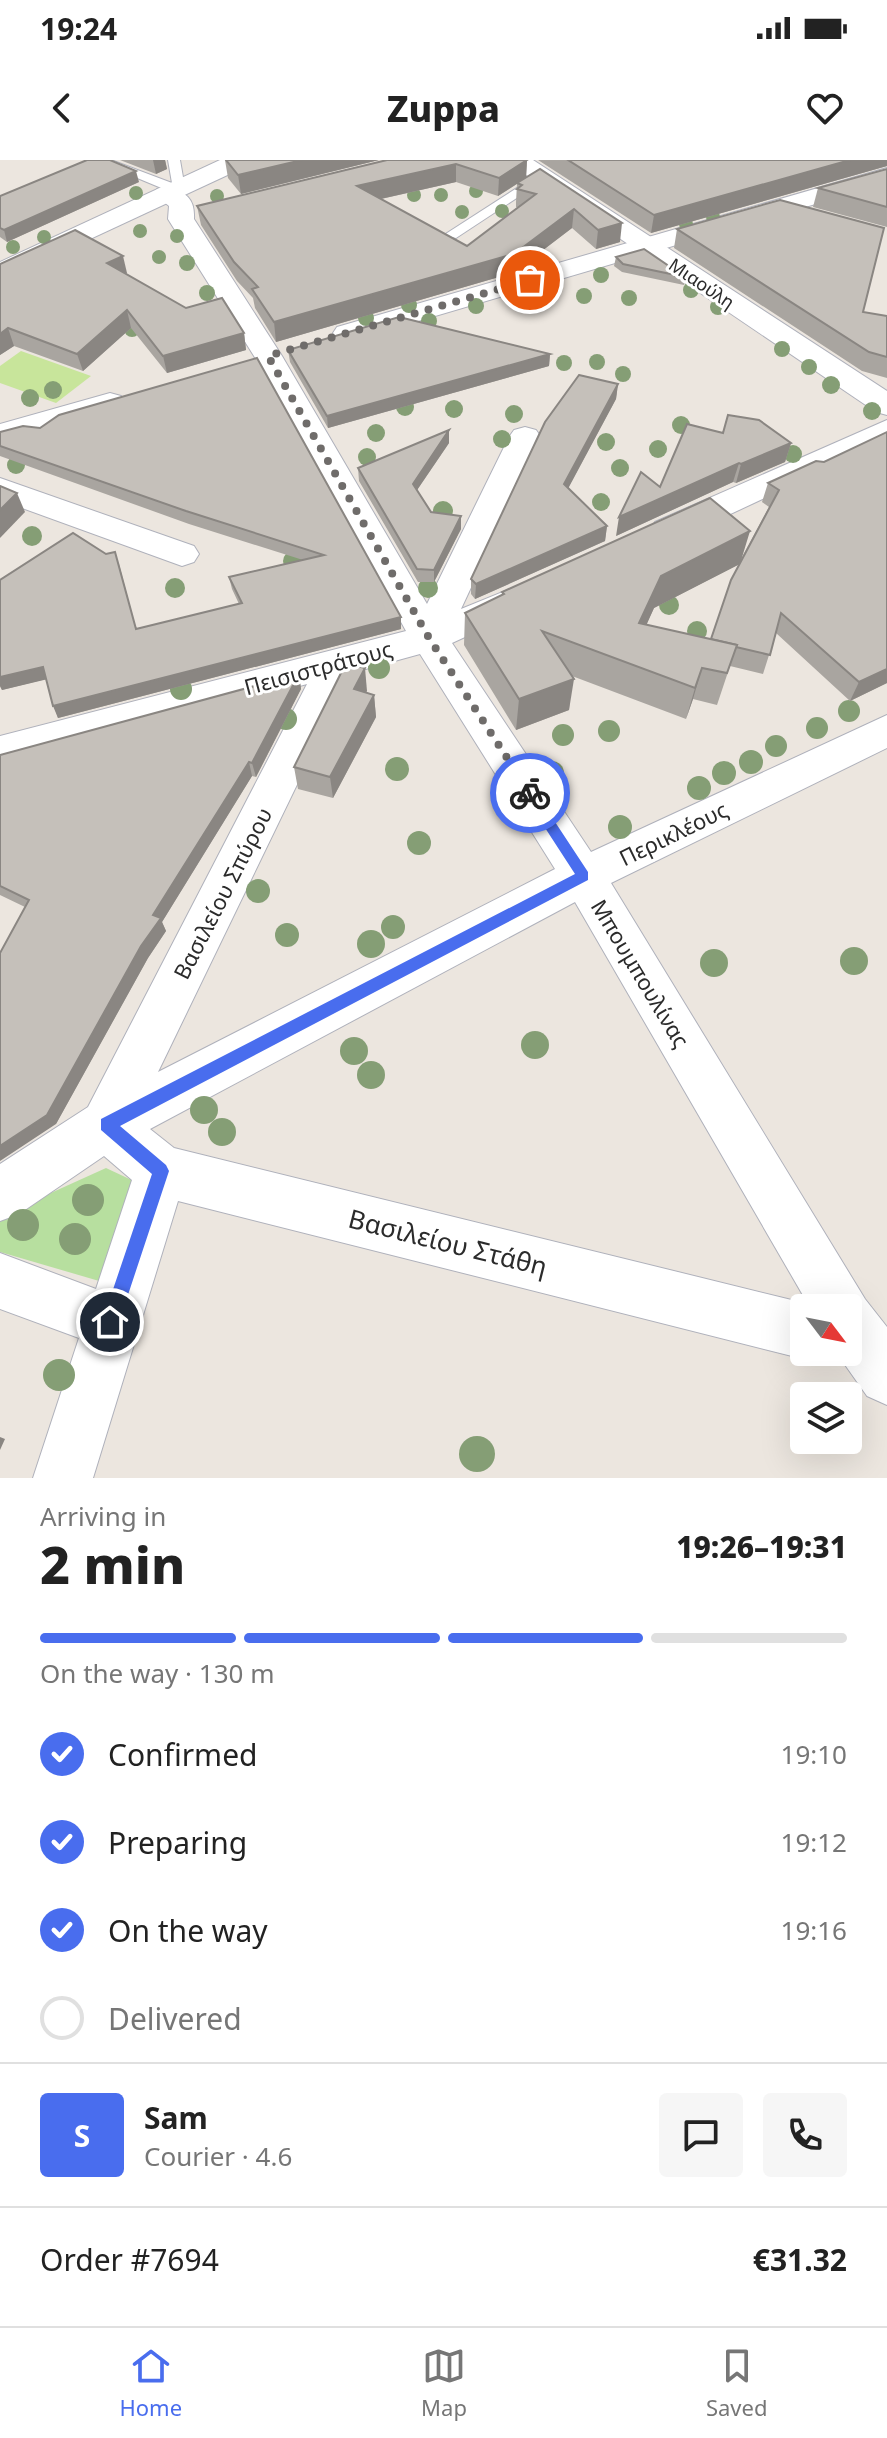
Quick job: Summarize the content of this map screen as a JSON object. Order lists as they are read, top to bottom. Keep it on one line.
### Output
{"streets":{"street":["Μιαούλη","Πεισιστράτους","Περικλέους","Βασιλείου Σπύρου","Μπουμπουλίνας","Βασιλείου Στάθη"]},"crossings":[["Πεισιστράτους","Βασιλείου Σπύρου"],["Πεισιστράτους","Μπουμπουλίνας"],["Περικλέους","Βασιλείου Σπύρου"],["Περικλέους","Μπουμπουλίνας"],["Περικλέους","Βασιλείου Στάθη"],["Βασιλείου Σπύρου","Βασιλείου Στάθη"]],"north":"bottom right","page":{"status":"19:24","header":"Zuppa","heading":["2 min","Arriving in","19:26–19:31"],"panel":["Sam","Courier · 4.6","Order #7694","€31.32"],"bar":"On the way · 130 m","list":[["Confirmed","19:10"],["Preparing","19:12"],["On the way","19:16"],"Delivered"],"round":"S","tabs":["Home","Map","Saved"]}}
